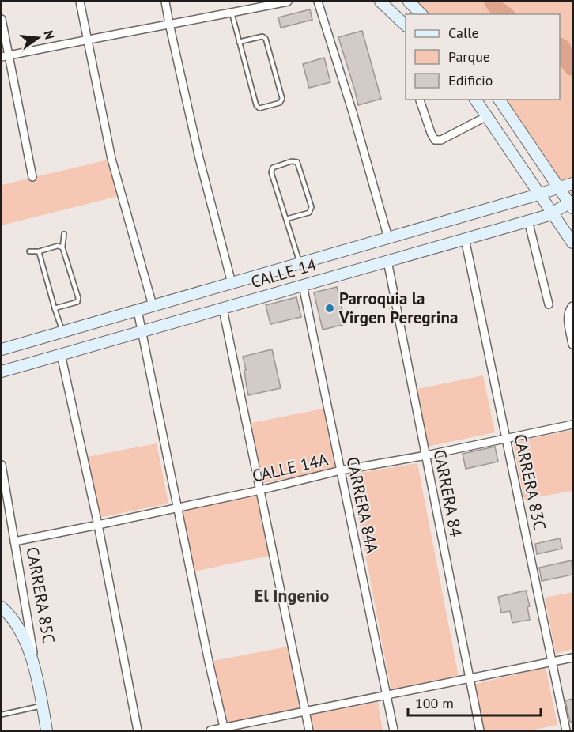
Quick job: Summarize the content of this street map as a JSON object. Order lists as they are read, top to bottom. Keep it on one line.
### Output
{"streets":{"street":["CALLE 14","CALLE 14A","CARRERA 83C","CARRERA 84","CARRERA 84A","CARRERA 85C"]},"crossings":[["CALLE 14","CARRERA 83C"],["CALLE 14","CARRERA 84"],["CALLE 14","CARRERA 84A"],["CALLE 14A","CARRERA 83C"],["CALLE 14A","CARRERA 84"],["CALLE 14A","CARRERA 84A"],["CALLE 14A","CARRERA 85C"]],"districts":["El Ingenio"],"places":["Parroquia la Virgen Peregrina"],"legend":["Calle","Parque","Edificio"],"scale_bar":"100 m","north":"right"}
